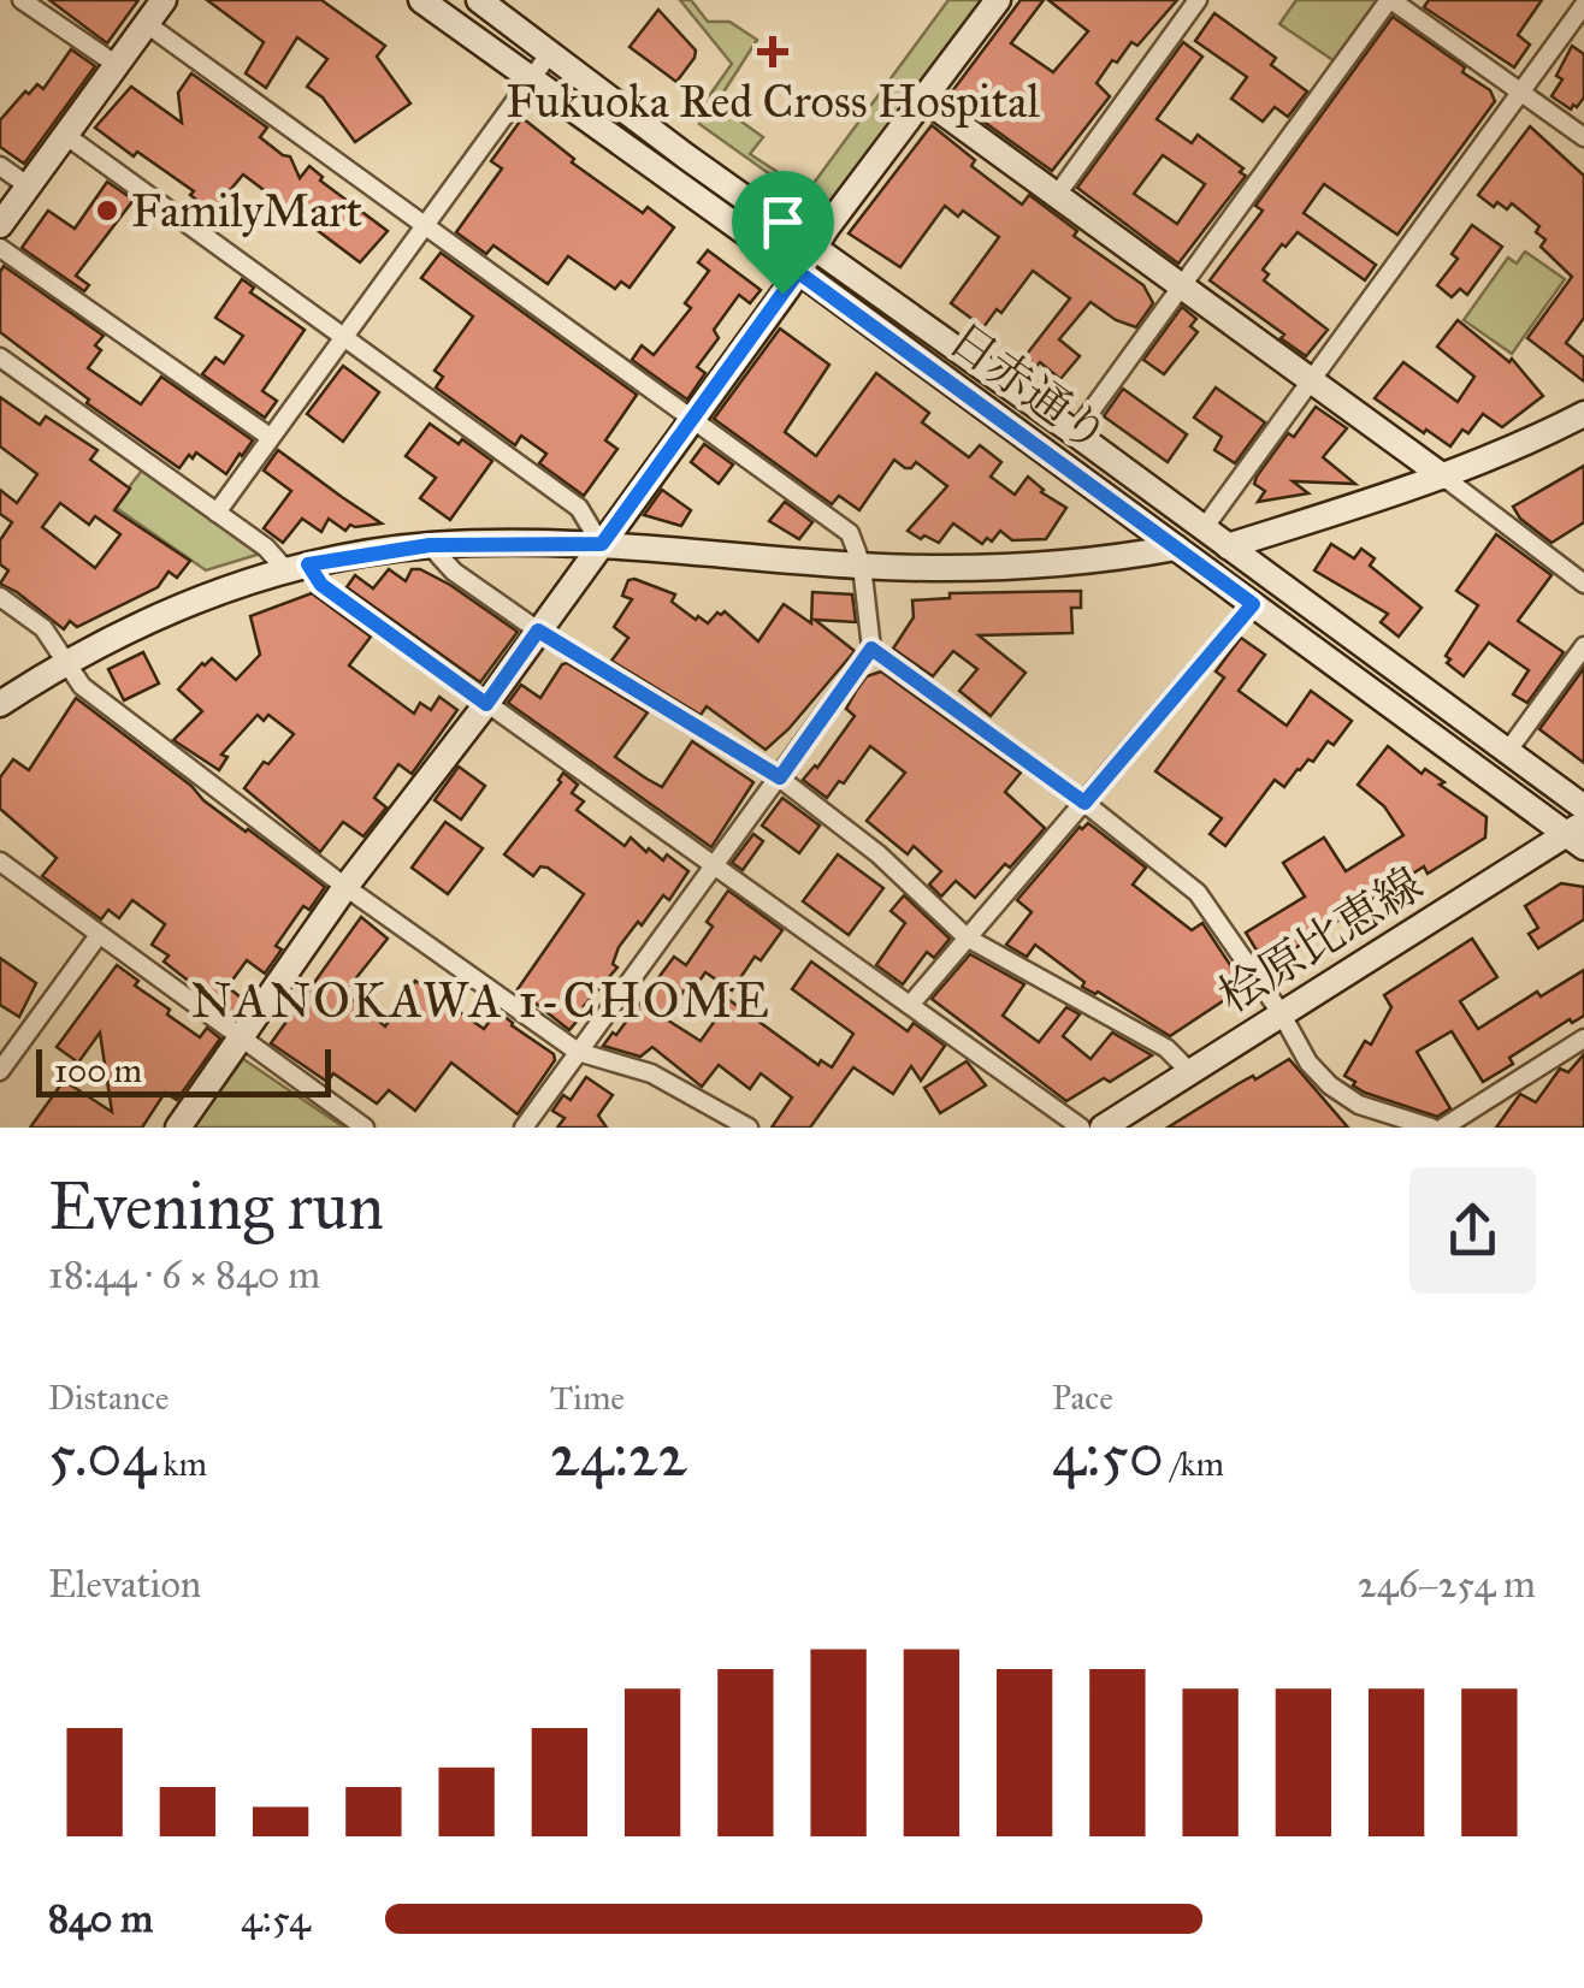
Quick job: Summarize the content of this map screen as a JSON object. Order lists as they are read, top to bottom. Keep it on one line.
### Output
{"streets":{"street":["日赤通り","桧原比恵線"]},"crossings":[["日赤通り","桧原比恵線"]],"districts":["NANOKAWA 1-CHOME"],"places":{"health":["Fukuoka Red Cross Hospital"],"other":["FamilyMart"]},"scale_bar":"100 m","page":{"scale":"100 m","heading":["Evening run","18:44 · 6 × 840 m"],"stats":[["Distance","5.04 km"],["Time","24:22"],["Pace","4:50 /km"]],"chart":["Elevation","246–254 m"],"list":[{"name":"840 m","note":"4:54"}]}}
